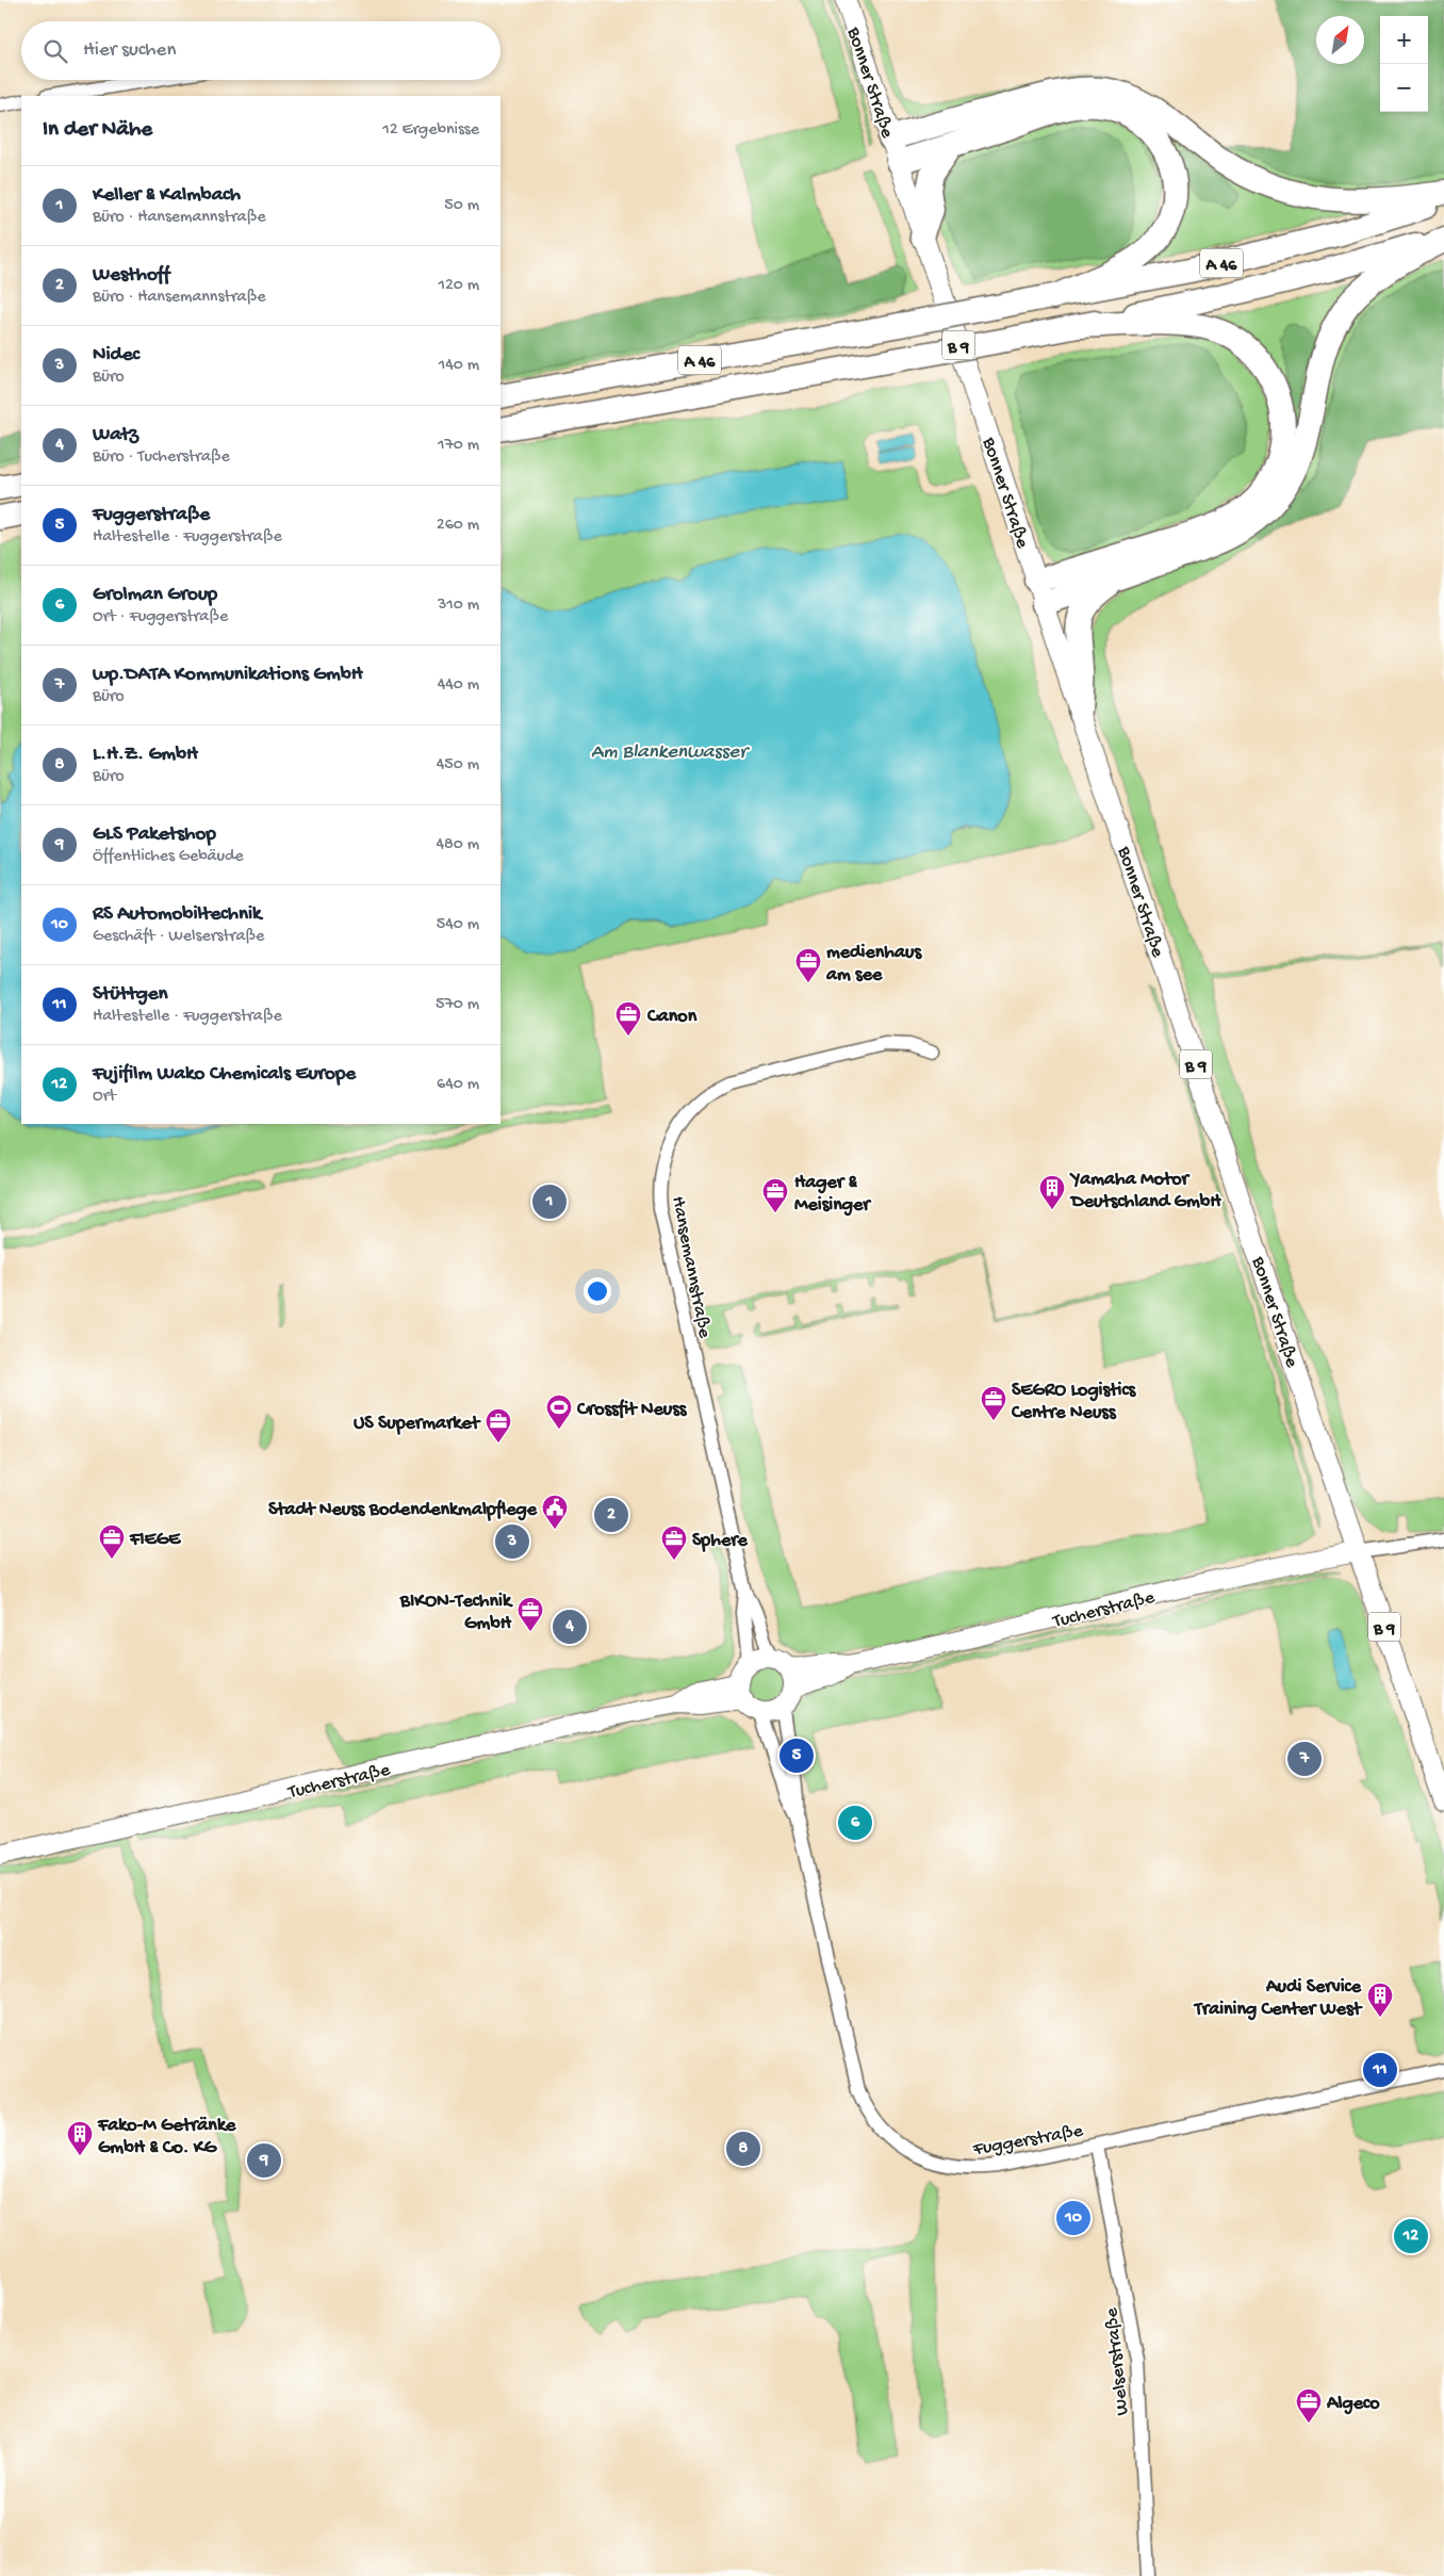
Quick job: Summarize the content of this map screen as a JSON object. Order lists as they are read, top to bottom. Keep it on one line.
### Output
{"streets":{"highway":["A 46"],"main road":["Bonner Straße","B 9","Tucherstraße"],"street":["Hansemannstraße","Fuggerstraße","Welserstraße"]},"crossings":[["Bonner Straße","Tucherstraße"],["Hansemannstraße","Tucherstraße"],["Hansemannstraße","Fuggerstraße"],["Tucherstraße","Fuggerstraße"],["Fuggerstraße","Welserstraße"]],"water":["Am Blankenwasser"],"places":{"office":["medienhaus am see","Canon","Hager & Meisinger","SEGRO Logistics Centre Neuss","US Supermarket","FIEGE","Sphere","BIKON-Technik GmbH","Algeco"],"building":["Yamaha Motor Deutschland GmbH","Audi Service Training Center West","Fako-M Getränke GmbH & Co. KG"],"sports":["Crossfit Neuss"],"public building":["Stadt Neuss Bodendenkmalpflege"]},"north":"top right","page":{"map_buttons":["+","−"],"search":"Hier suchen","heading":["In der Nähe","12 Ergebnisse"],"list":[{"mark":"1","name":"Keller & Kalmbach","note":"Büro · Hansemannstraße","value":"50 m"},{"mark":"2","name":"Westhoff","note":"Büro · Hansemannstraße","value":"120 m"},{"mark":"3","name":"Nidec","note":"Büro","value":"140 m"},{"mark":"4","name":"Watz","note":"Büro · Tucherstraße","value":"170 m"},{"mark":"5","name":"Fuggerstraße","note":"Haltestelle · Fuggerstraße","value":"260 m"},{"mark":"6","name":"Grolman Group","note":"Ort · Fuggerstraße","value":"310 m"},{"mark":"7","name":"wp.DATA Kommunikations GmbH","note":"Büro","value":"440 m"},{"mark":"8","name":"L.H.Z. GmbH","note":"Büro","value":"450 m"},{"mark":"9","name":"GLS Paketshop","note":"Öffentliches Gebäude","value":"480 m"},{"mark":"10","name":"RS Automobiltechnik","note":"Geschäft · Welserstraße","value":"540 m"},{"mark":"11","name":"Stüttgen","note":"Haltestelle · Fuggerstraße","value":"570 m"},{"mark":"12","name":"Fujifilm Wako Chemicals Europe","note":"Ort","value":"640 m"}],"pins":["1","2","3","4","5","7","6","11","8","9","10","12"]}}
